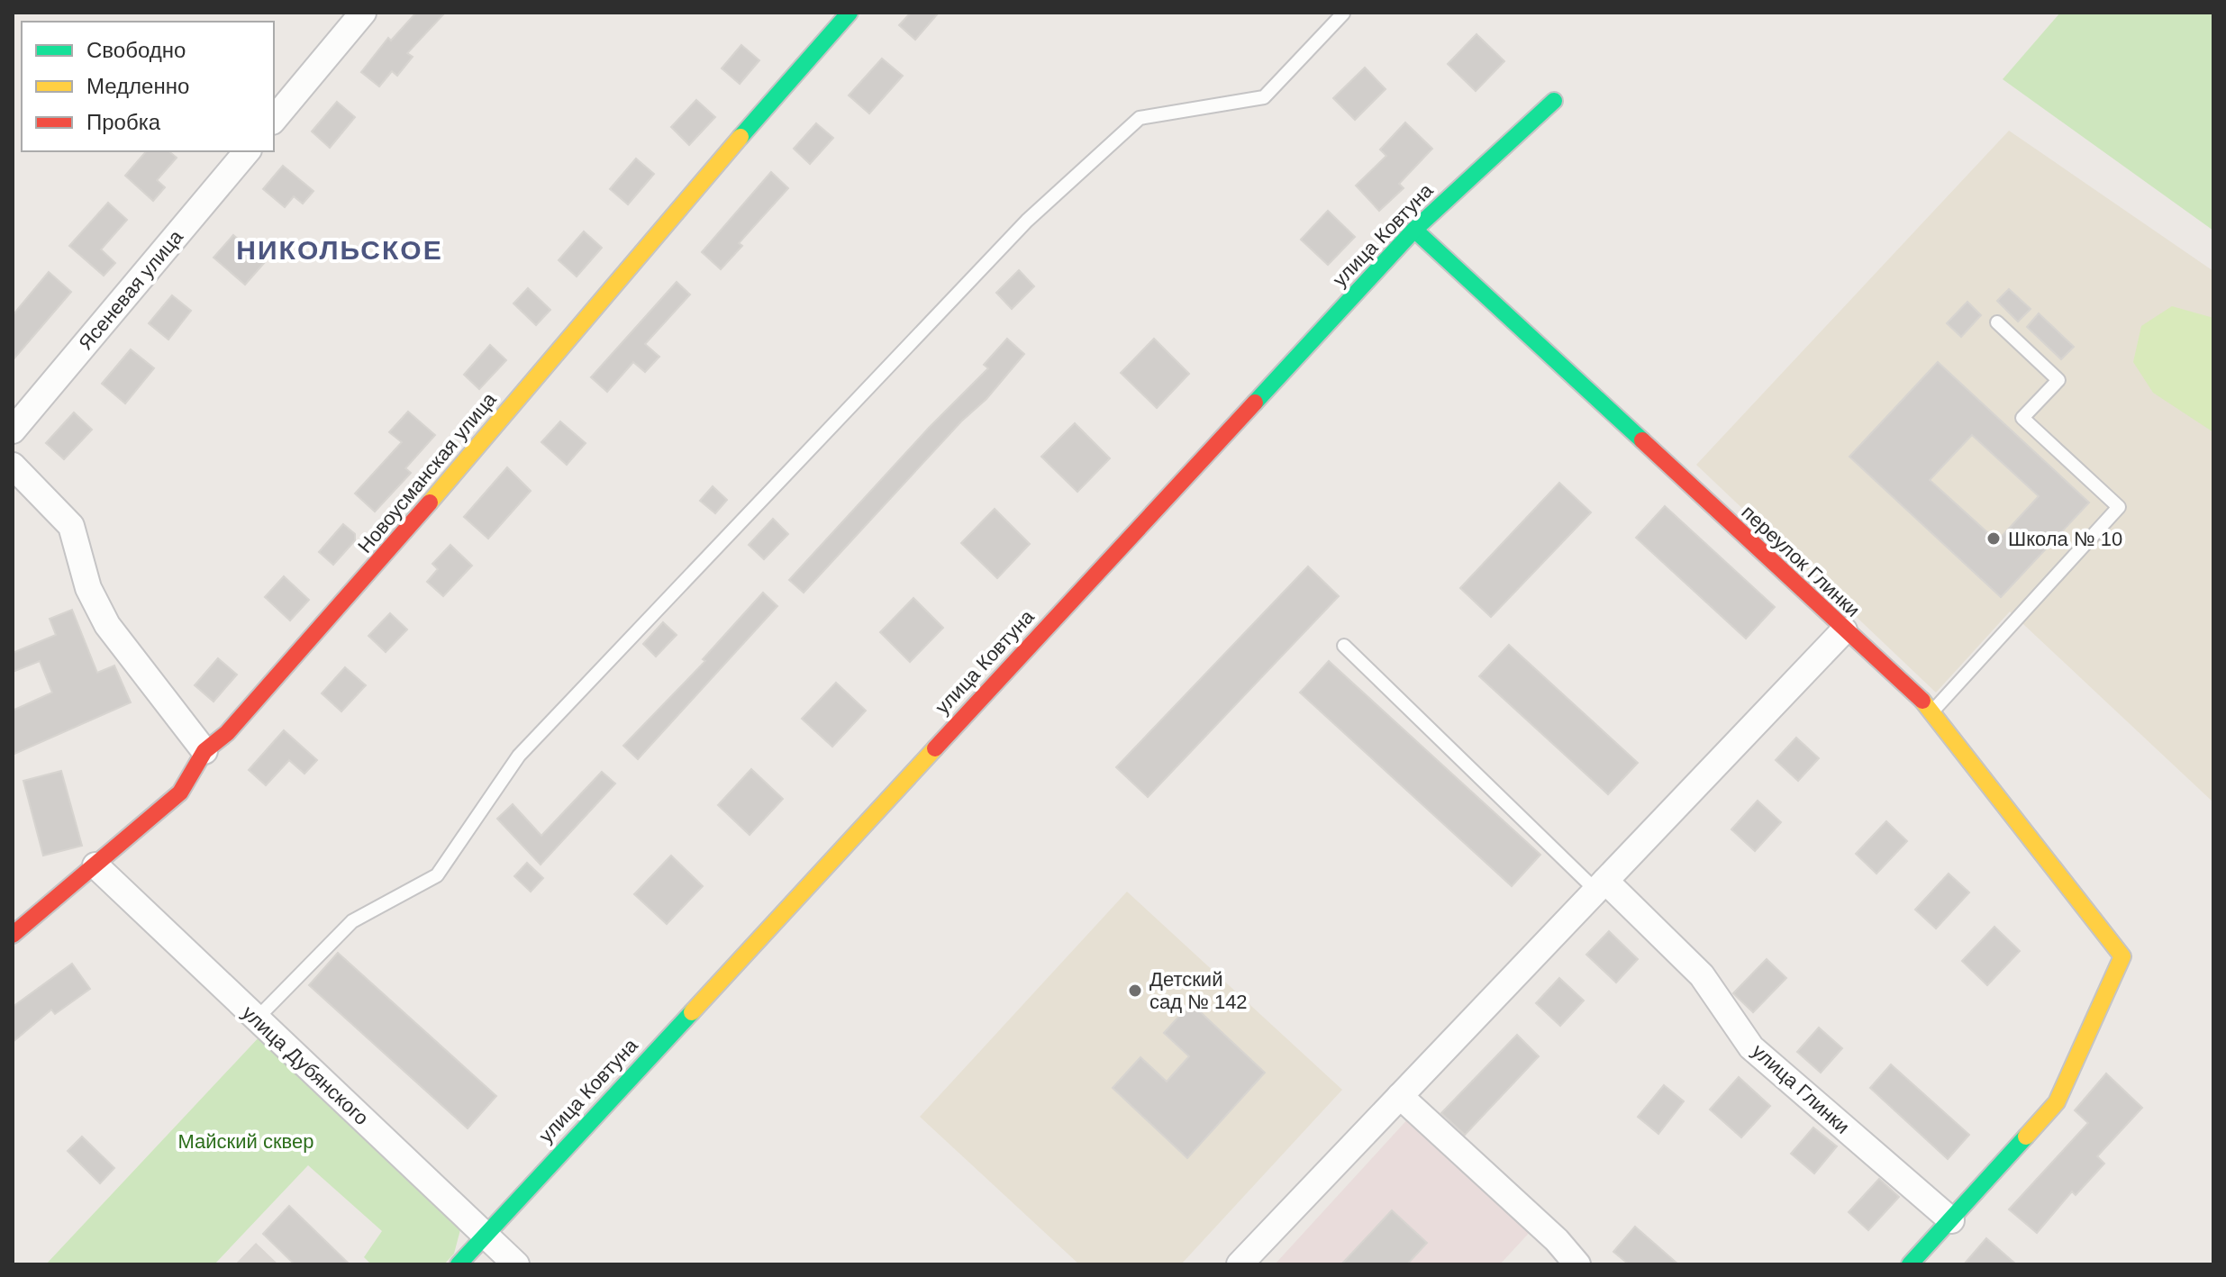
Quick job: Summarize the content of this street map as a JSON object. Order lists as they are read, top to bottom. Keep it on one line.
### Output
{"streets":{"street":["улица Ковтуна","Ясеневая улица","Новоусманская улица","переулок Глинки","улица Дубянского","улица Глинки"]},"crossings":[["улица Ковтуна","переулок Глинки"],["улица Ковтуна","улица Дубянского"],["Новоусманская улица","улица Дубянского"],["переулок Глинки","улица Глинки"]],"districts":["НИКОЛЬСКОЕ"],"parks":["Майский сквер"],"places":["Школа № 10","Детский сад № 142"],"legend":["Свободно","Медленно","Пробка"]}
